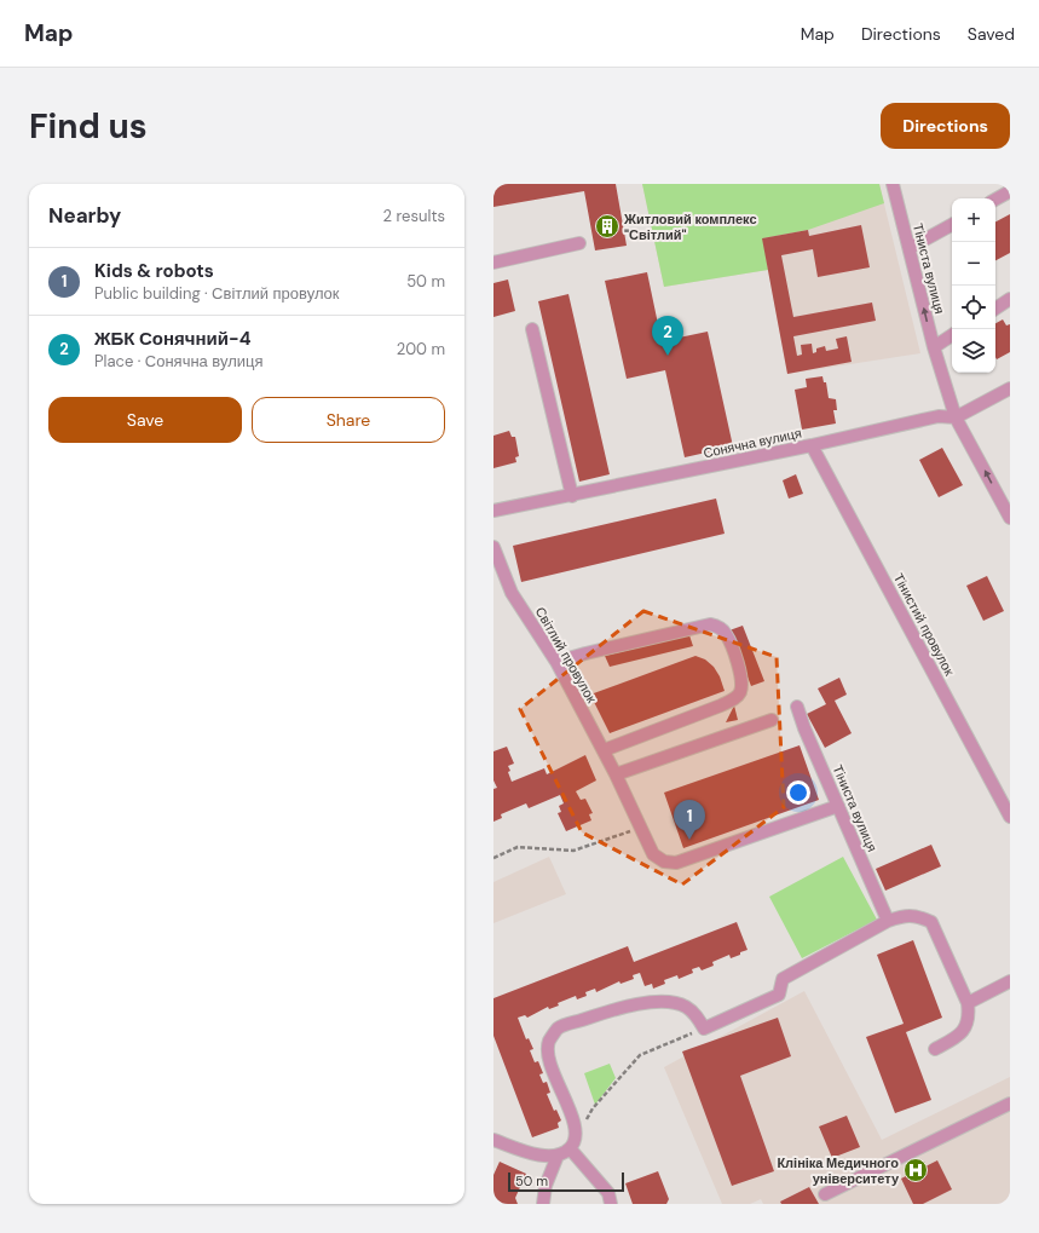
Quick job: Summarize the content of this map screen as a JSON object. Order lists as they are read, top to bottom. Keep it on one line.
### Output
{"streets":{"street":["Тіниста вулиця","Сонячна вулиця","Тінистий провулок","Світлий провулок"]},"crossings":[["Тіниста вулиця","Сонячна вулиця"],["Тіниста вулиця","Світлий провулок"],["Сонячна вулиця","Тінистий провулок"]],"one_way":["Тіниста вулиця"],"places":{"building":["Житловий комплекс \"Світлий\""],"hospital":["Клініка Медичного університету"]},"scale_bar":"50 m","page":{"header":"Map","nav":["Map","Directions","Saved"],"buttons":["Directions",["Save","Share"]],"title":"Find us","heading":["Nearby","2 results"],"map_buttons":["+","−"],"list":[{"mark":"1","name":"Kids & robots","note":"Public building · Світлий провулок","value":"50 m"},{"mark":"2","name":"ЖБК Сонячний-4","note":"Place · Сонячна вулиця","value":"200 m"}],"pins":["2","1"],"scale":"50 m"}}
